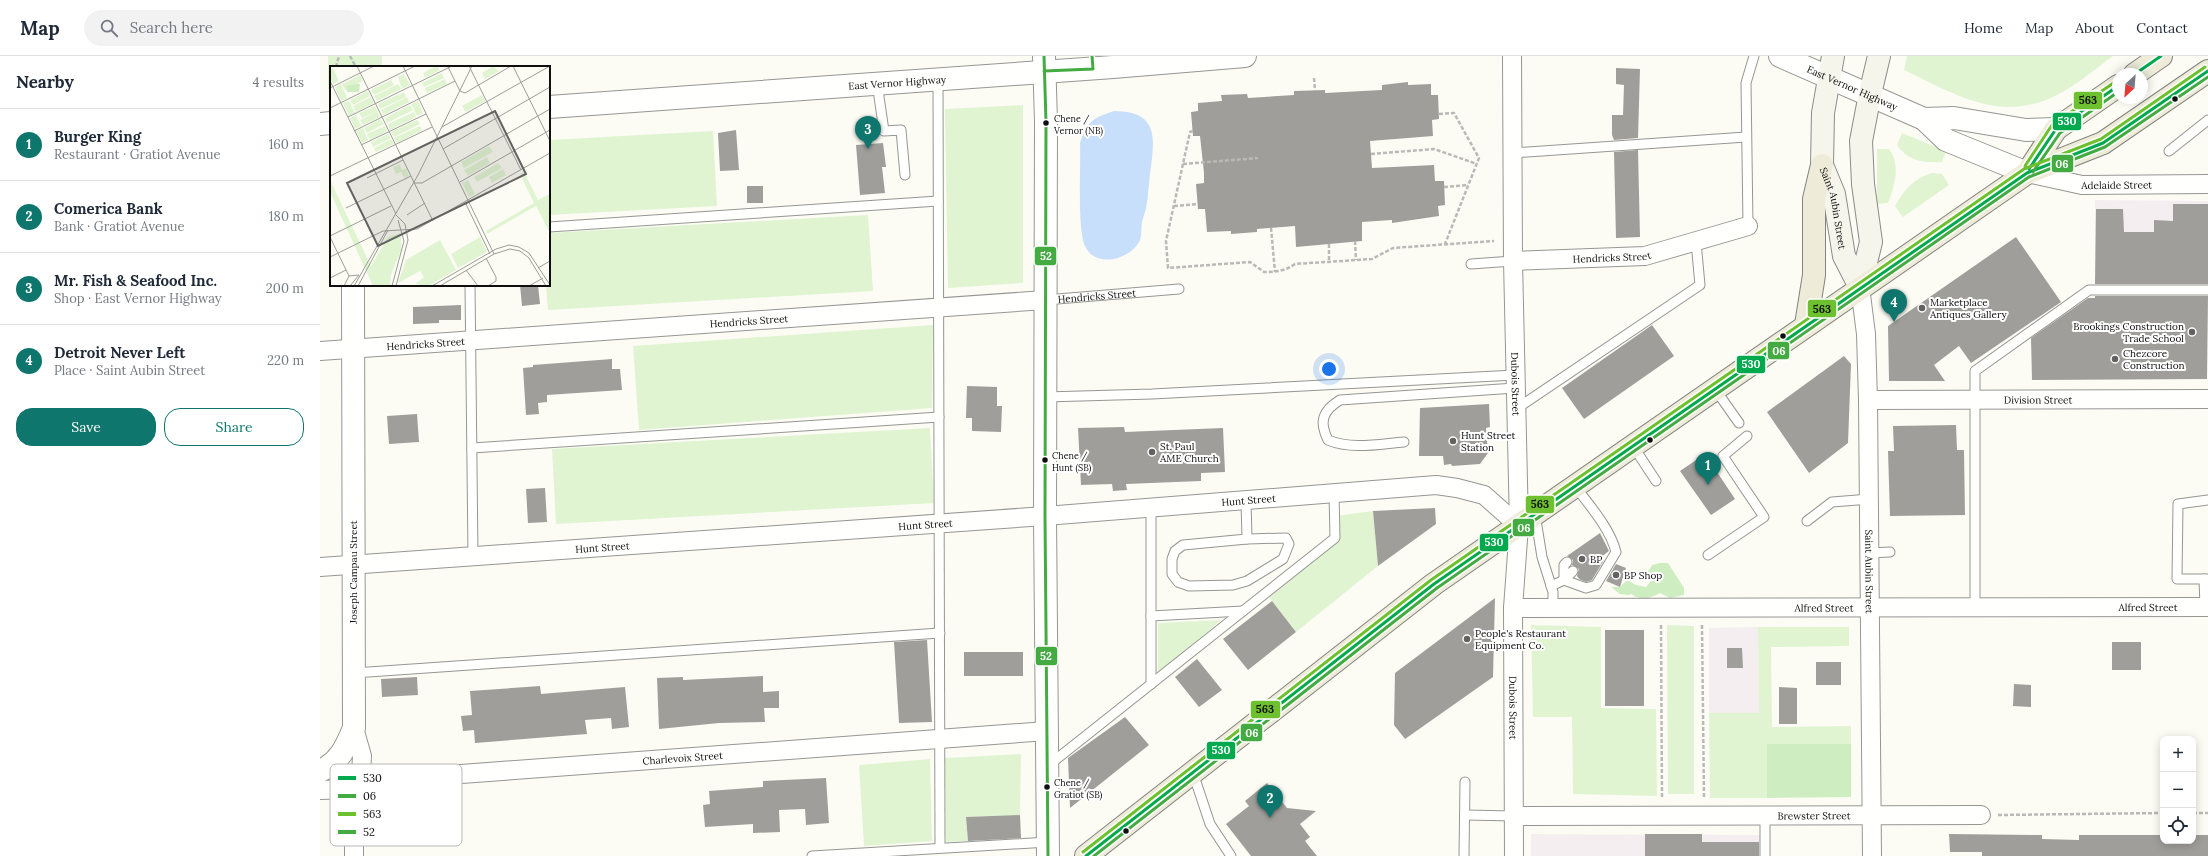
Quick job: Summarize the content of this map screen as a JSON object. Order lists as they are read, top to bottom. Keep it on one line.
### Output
{"streets":{"main road":["Saint Aubin Street"],"street":["East Vernor Highway","Adelaide Street","Hendricks Street","Dubois Street","Division Street","Hunt Street","Joseph Campau Street","Alfred Street","Charlevoix Street","Brewster Street"]},"crossings":[["East Vernor Highway","Adelaide Street"],["East Vernor Highway","Saint Aubin Street"],["Saint Aubin Street","Division Street"],["Saint Aubin Street","Alfred Street"],["Saint Aubin Street","Brewster Street"],["Hendricks Street","Dubois Street"],["Hendricks Street","Joseph Campau Street"],["Dubois Street","Hunt Street"],["Dubois Street","Alfred Street"],["Dubois Street","Brewster Street"],["Hunt Street","Joseph Campau Street"]],"places":["Chene / Vernor (NB)","Marketplace Antiques Gallery","Brookings Construction Trade School","Chezcore Construction","Hunt Street Station","St. Paul AME Church","Chene / Hunt (SB)","BP","BP Shop","People's Restaurant Equipment Co.","Chene / Gratiot (SB)"],"lines":["transit line 530","transit line 52","transit line 563","transit line 06"],"legend":["530","06","563","52"],"north":"bottom left","page":{"header":"Map","search":"Search here","nav":["Home","Map","About","Contact"],"heading":["Nearby","4 results"],"list":[{"mark":"1","name":"Burger King","note":"Restaurant · Gratiot Avenue","value":"160 m"},{"mark":"2","name":"Comerica Bank","note":"Bank · Gratiot Avenue","value":"180 m"},{"mark":"3","name":"Mr. Fish & Seafood Inc.","note":"Shop · East Vernor Highway","value":"200 m"},{"mark":"4","name":"Detroit Never Left","note":"Place · Saint Aubin Street","value":"220 m"}],"pins":["3","4","1","2"],"buttons":["Save","Share"],"map_buttons":["+","−"]}}
